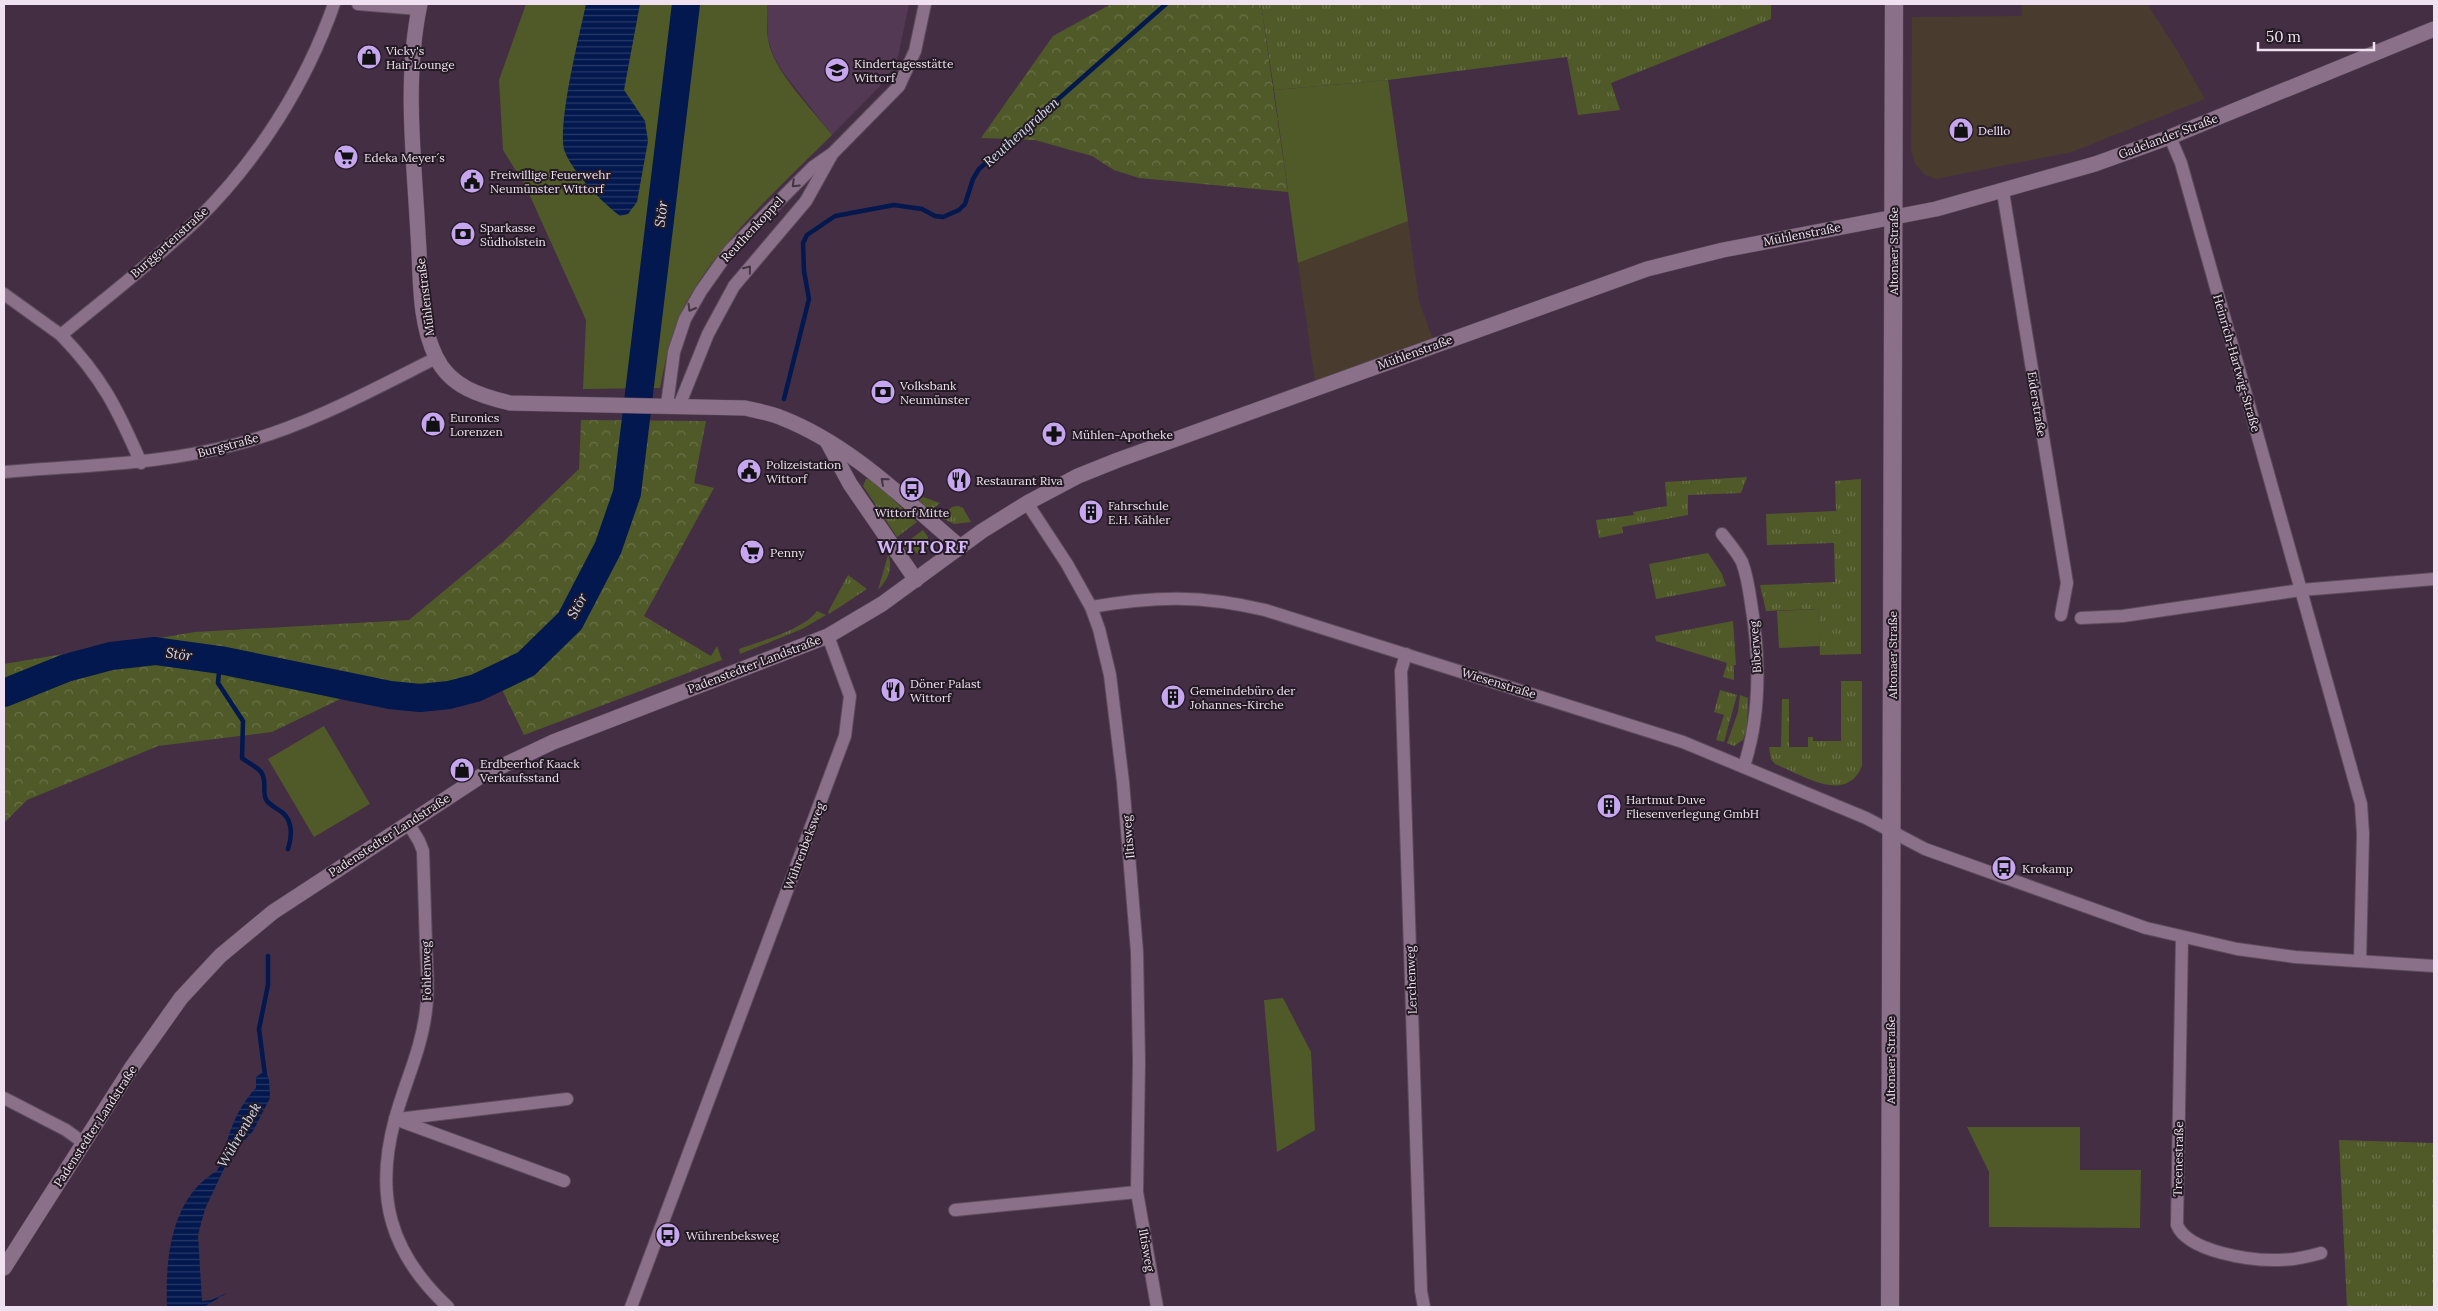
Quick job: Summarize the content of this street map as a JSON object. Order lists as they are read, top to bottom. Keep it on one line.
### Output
{"streets":{"main road":["Altonaer Straße"],"street":["Gadelander Straße","Reuthenkoppel","Mühlenstraße","Burggartenstraße","Heinrich-Hartwig-Straße","Eiderstraße","Burgstraße","Biberweg","Padenstedter Landstraße","Wiesenstraße","Iltisweg","Wührenbeksweg","Fohlenweg","Lerchenweg","Treenestraße"]},"crossings":[["Gadelander Straße","Mühlenstraße"],["Gadelander Straße","Altonaer Straße"],["Gadelander Straße","Heinrich-Hartwig-Straße"],["Gadelander Straße","Eiderstraße"],["Reuthenkoppel","Mühlenstraße"],["Mühlenstraße","Altonaer Straße"],["Mühlenstraße","Burgstraße"],["Mühlenstraße","Padenstedter Landstraße"],["Mühlenstraße","Iltisweg"],["Altonaer Straße","Wiesenstraße"],["Biberweg","Wiesenstraße"],["Padenstedter Landstraße","Wührenbeksweg"],["Padenstedter Landstraße","Fohlenweg"],["Wiesenstraße","Iltisweg"],["Wiesenstraße","Lerchenweg"]],"districts":["WITTORF"],"water":["Reuthengraben","Stör","Wührenbek"],"places":{"shop":["Vicky's Hair Lounge","Delllo","Euronics Lorenzen","Erdbeerhof Kaack Verkaufsstand"],"school or university":["Kindertagesstätte Wittorf"],"supermarket":["Edeka Meyer´s","Penny"],"public building":["Freiwillige Feuerwehr Neumünster Wittorf","Polizeistation Wittorf"],"bank":["Sparkasse Südholstein","Volksbank Neumünster"],"pharmacy":["Mühlen-Apotheke"],"restaurant":["Restaurant Riva","Döner Palast Wittorf"],"bus stop":["Wittorf Mitte","Krokamp","Wührenbeksweg"],"building":["Fahrschule E.H. Kähler","Gemeindebüro der Johannes-Kirche","Hartmut Duve Fliesenverlegung GmbH"]},"scale_bar":"50 m"}
